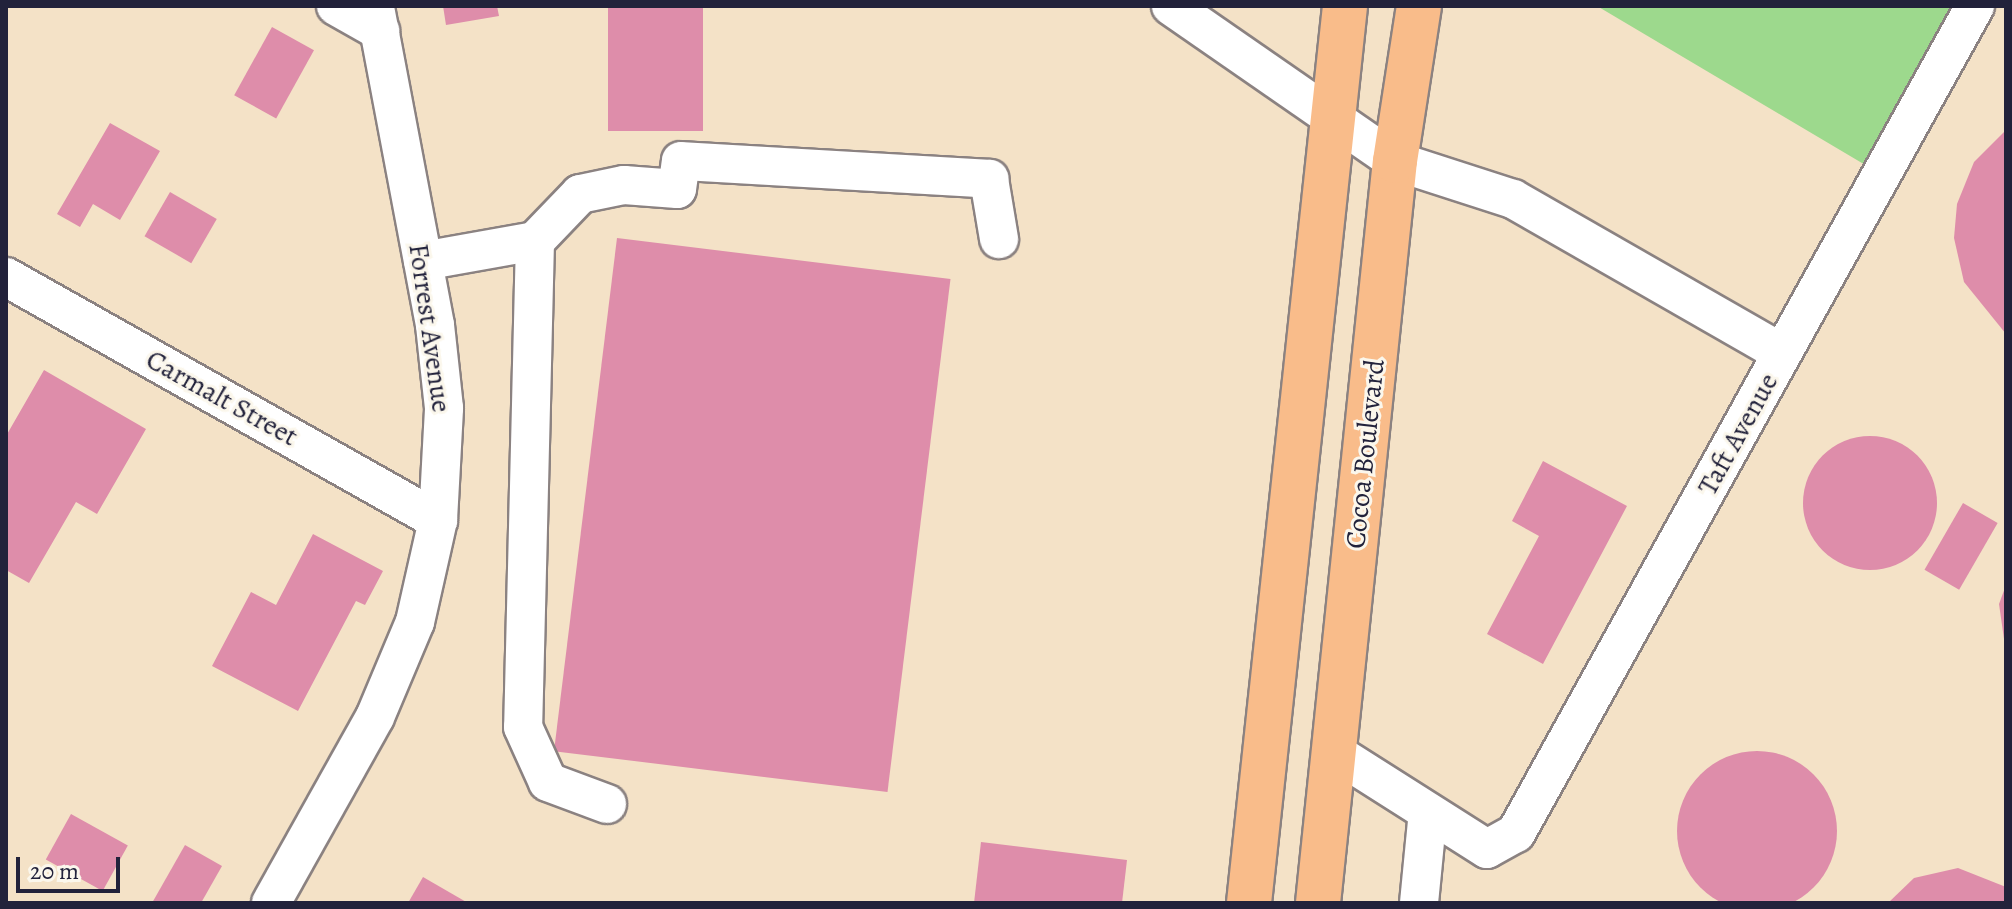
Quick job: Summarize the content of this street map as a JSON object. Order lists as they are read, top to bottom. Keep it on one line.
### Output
{"streets":{"main road":["Cocoa Boulevard"],"street":["Forrest Avenue","Carmalt Street","Taft Avenue"]},"crossings":[["Forrest Avenue","Carmalt Street"]],"scale_bar":"20 m"}
